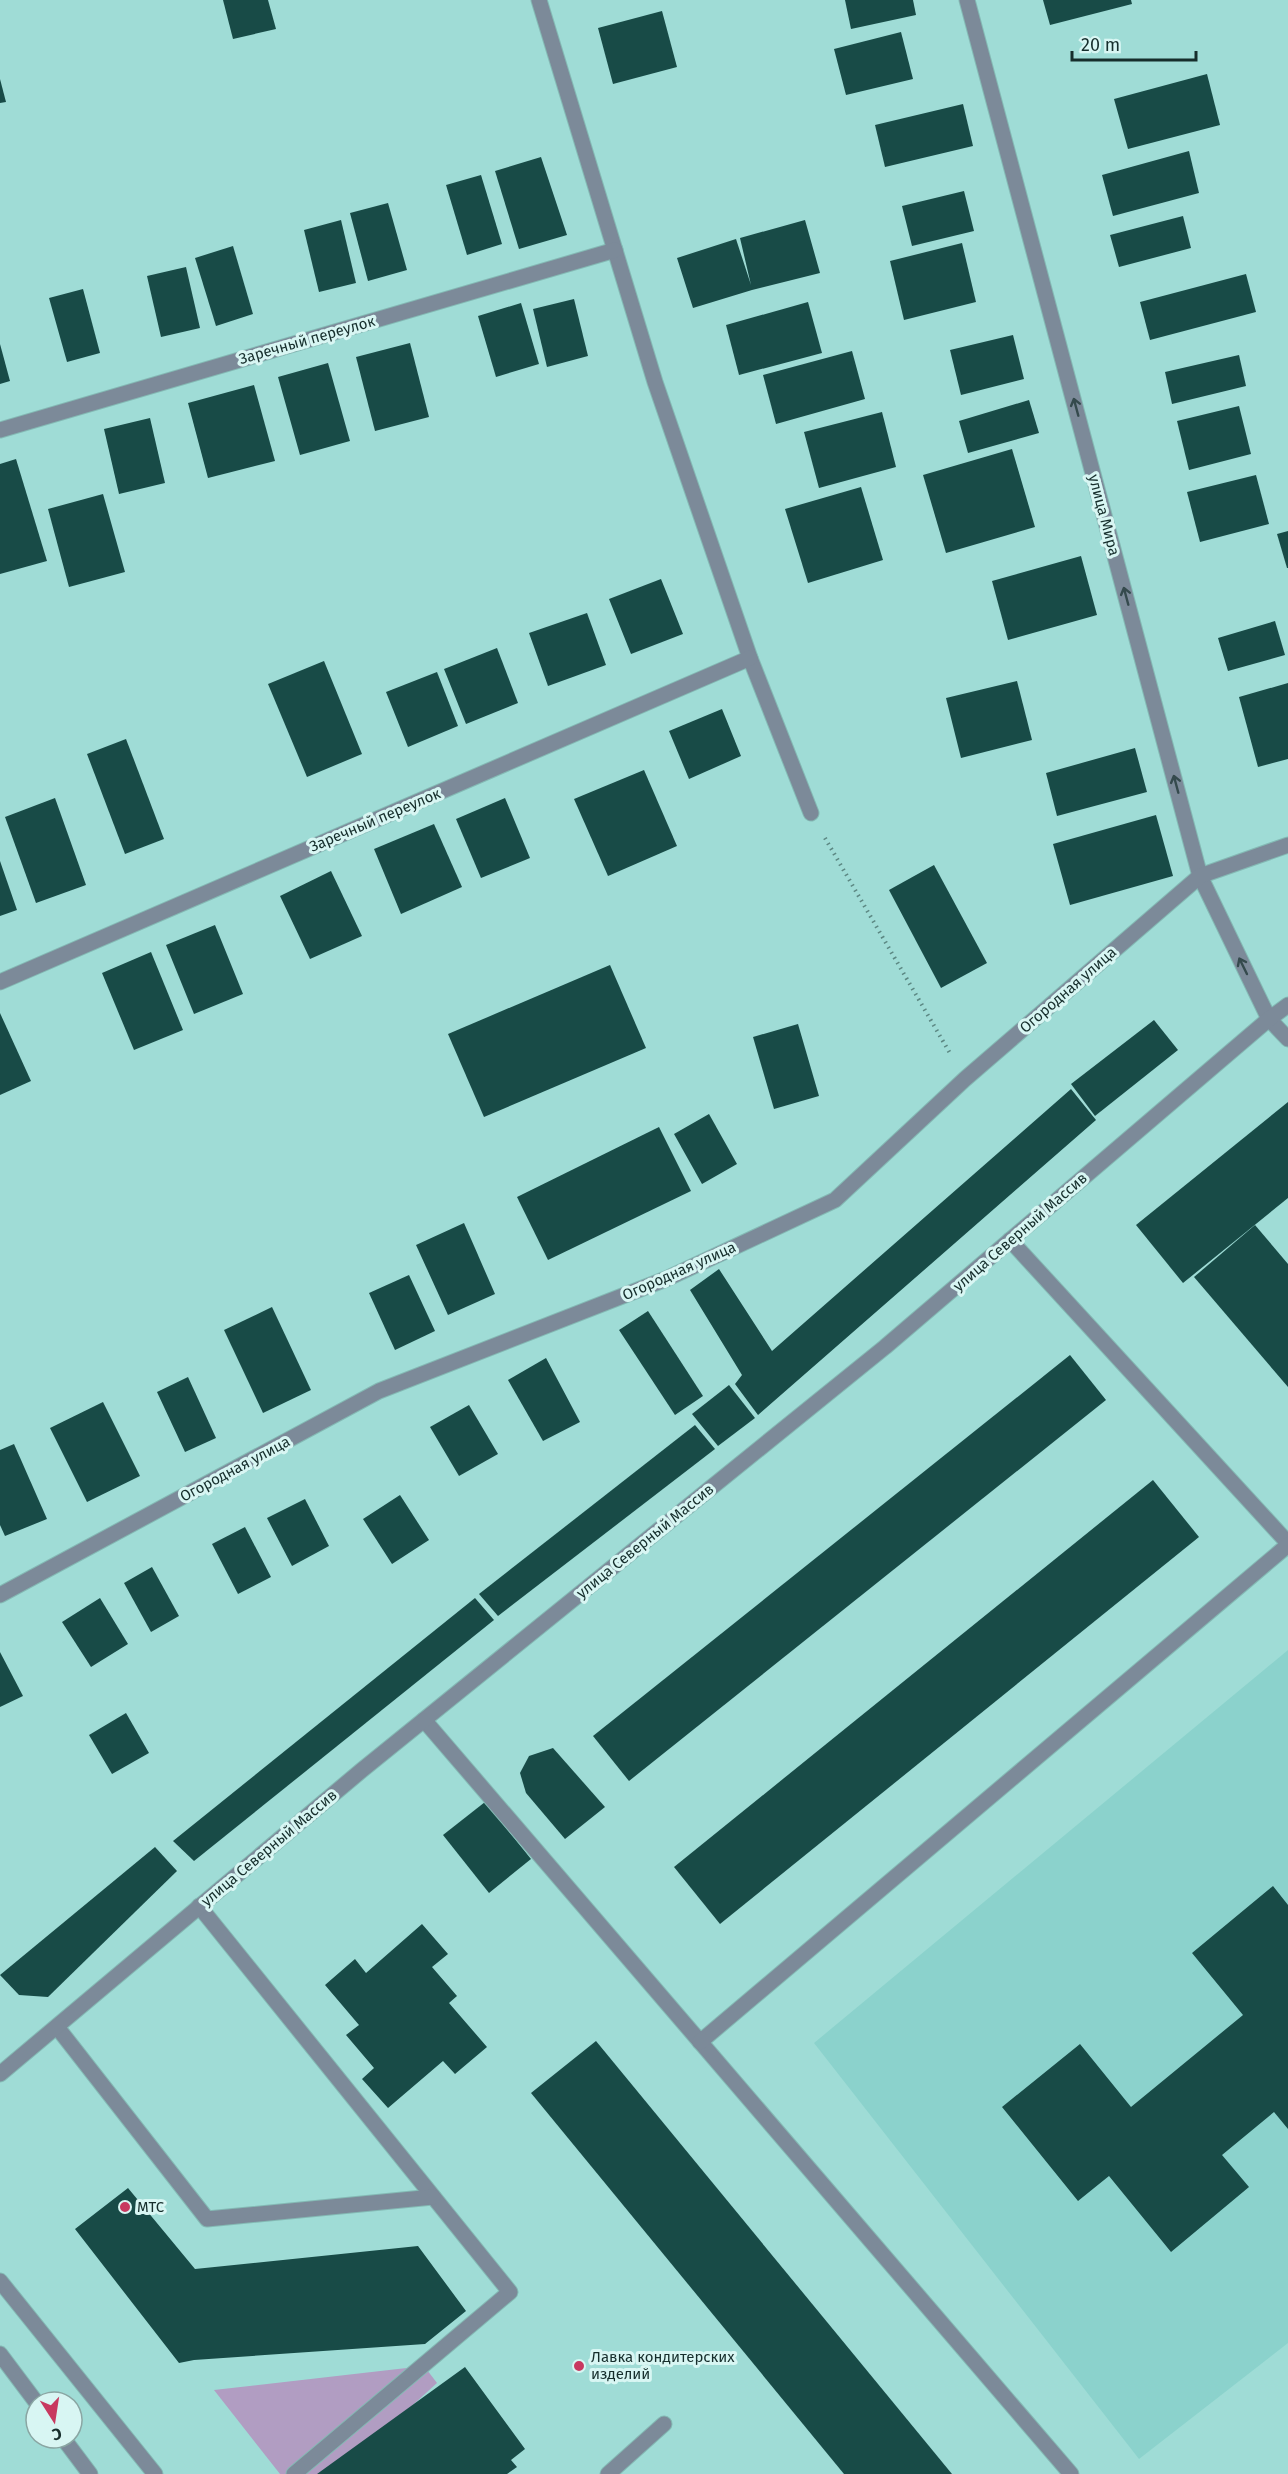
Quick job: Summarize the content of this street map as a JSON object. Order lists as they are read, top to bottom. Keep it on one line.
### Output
{"streets":{"street":["Заречный переулок","улица Мира","Огородная улица","улица Северный Массив"]},"crossings":[["улица Мира","Огородная улица"],["улица Мира","улица Северный Массив"]],"one_way":["улица Мира"],"places":["МТС","Лавка кондитерских изделий"],"scale_bar":"20 m","north":"bottom"}
